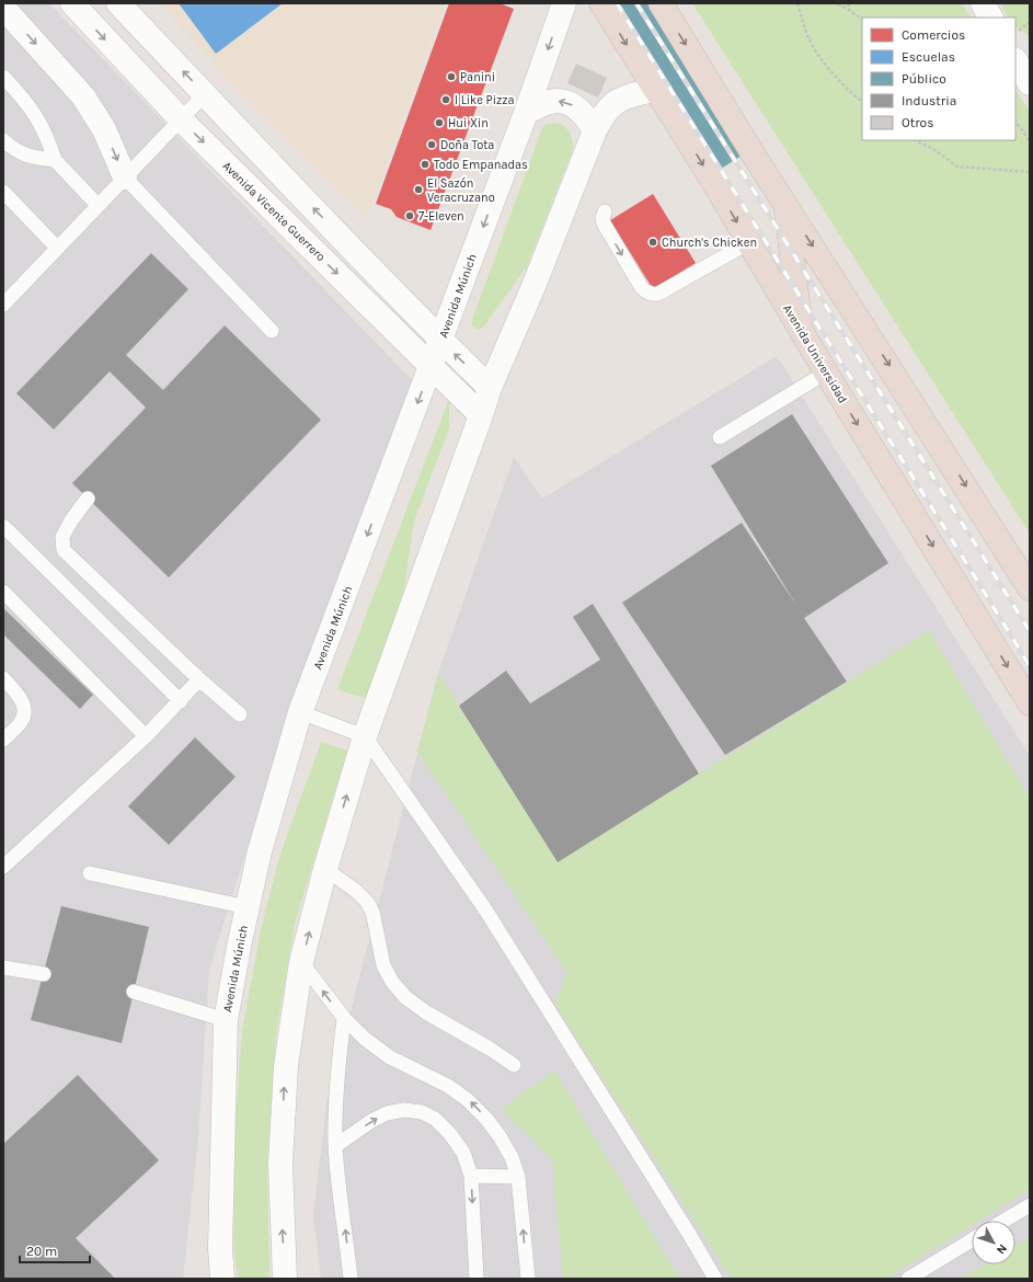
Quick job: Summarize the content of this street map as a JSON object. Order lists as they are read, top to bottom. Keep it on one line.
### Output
{"streets":{"highway":["Avenida Universidad"],"main road":["Avenida Vicente Guerrero","Avenida Múnich"]},"crossings":[["Avenida Vicente Guerrero","Avenida Múnich"]],"places":["Panini","I Like Pizza","Hui Xin","Doña Tota","Todo Empanadas","El Sazón Veracruzano","7-Eleven","Church's Chicken"],"legend":["Comercios","Escuelas","Público","Industria","Otros"],"scale_bar":"20 m","north":"bottom right"}
